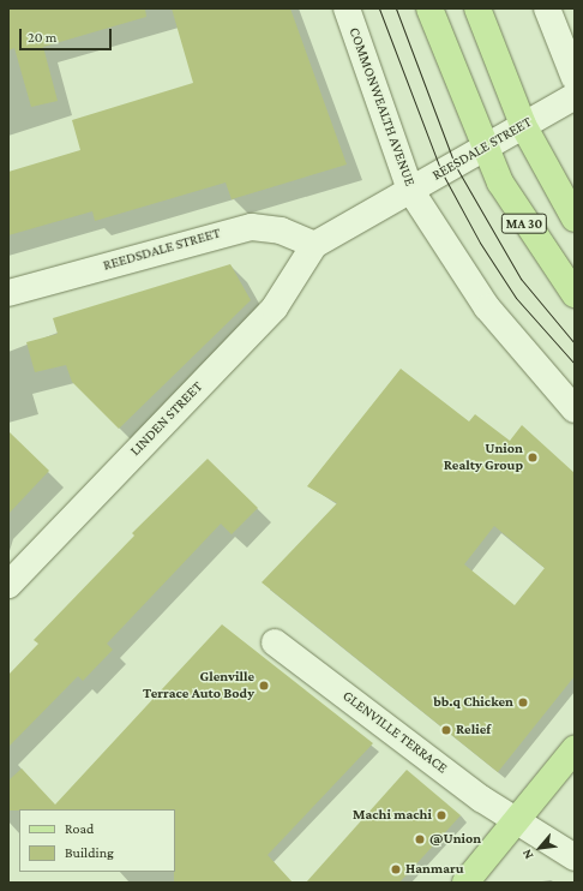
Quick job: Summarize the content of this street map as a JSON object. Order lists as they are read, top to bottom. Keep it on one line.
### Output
{"streets":{"main road":["MA 30"],"street":["COMMONWEALTH AVENUE","REESDALE STREET","REEDSDALE STREET","LINDEN STREET","GLENVILLE TERRACE"]},"crossings":[["COMMONWEALTH AVENUE","REESDALE STREET"],["REESDALE STREET","MA 30"],["REESDALE STREET","REEDSDALE STREET"],["REESDALE STREET","LINDEN STREET"],["REEDSDALE STREET","LINDEN STREET"]],"places":["Union Realty Group","Glenville Terrace Auto Body","bb.q Chicken","Relief","Machi machi","@Union","Hanmaru"],"legend":["Road","Building"],"scale_bar":"20 m","north":"bottom left"}
